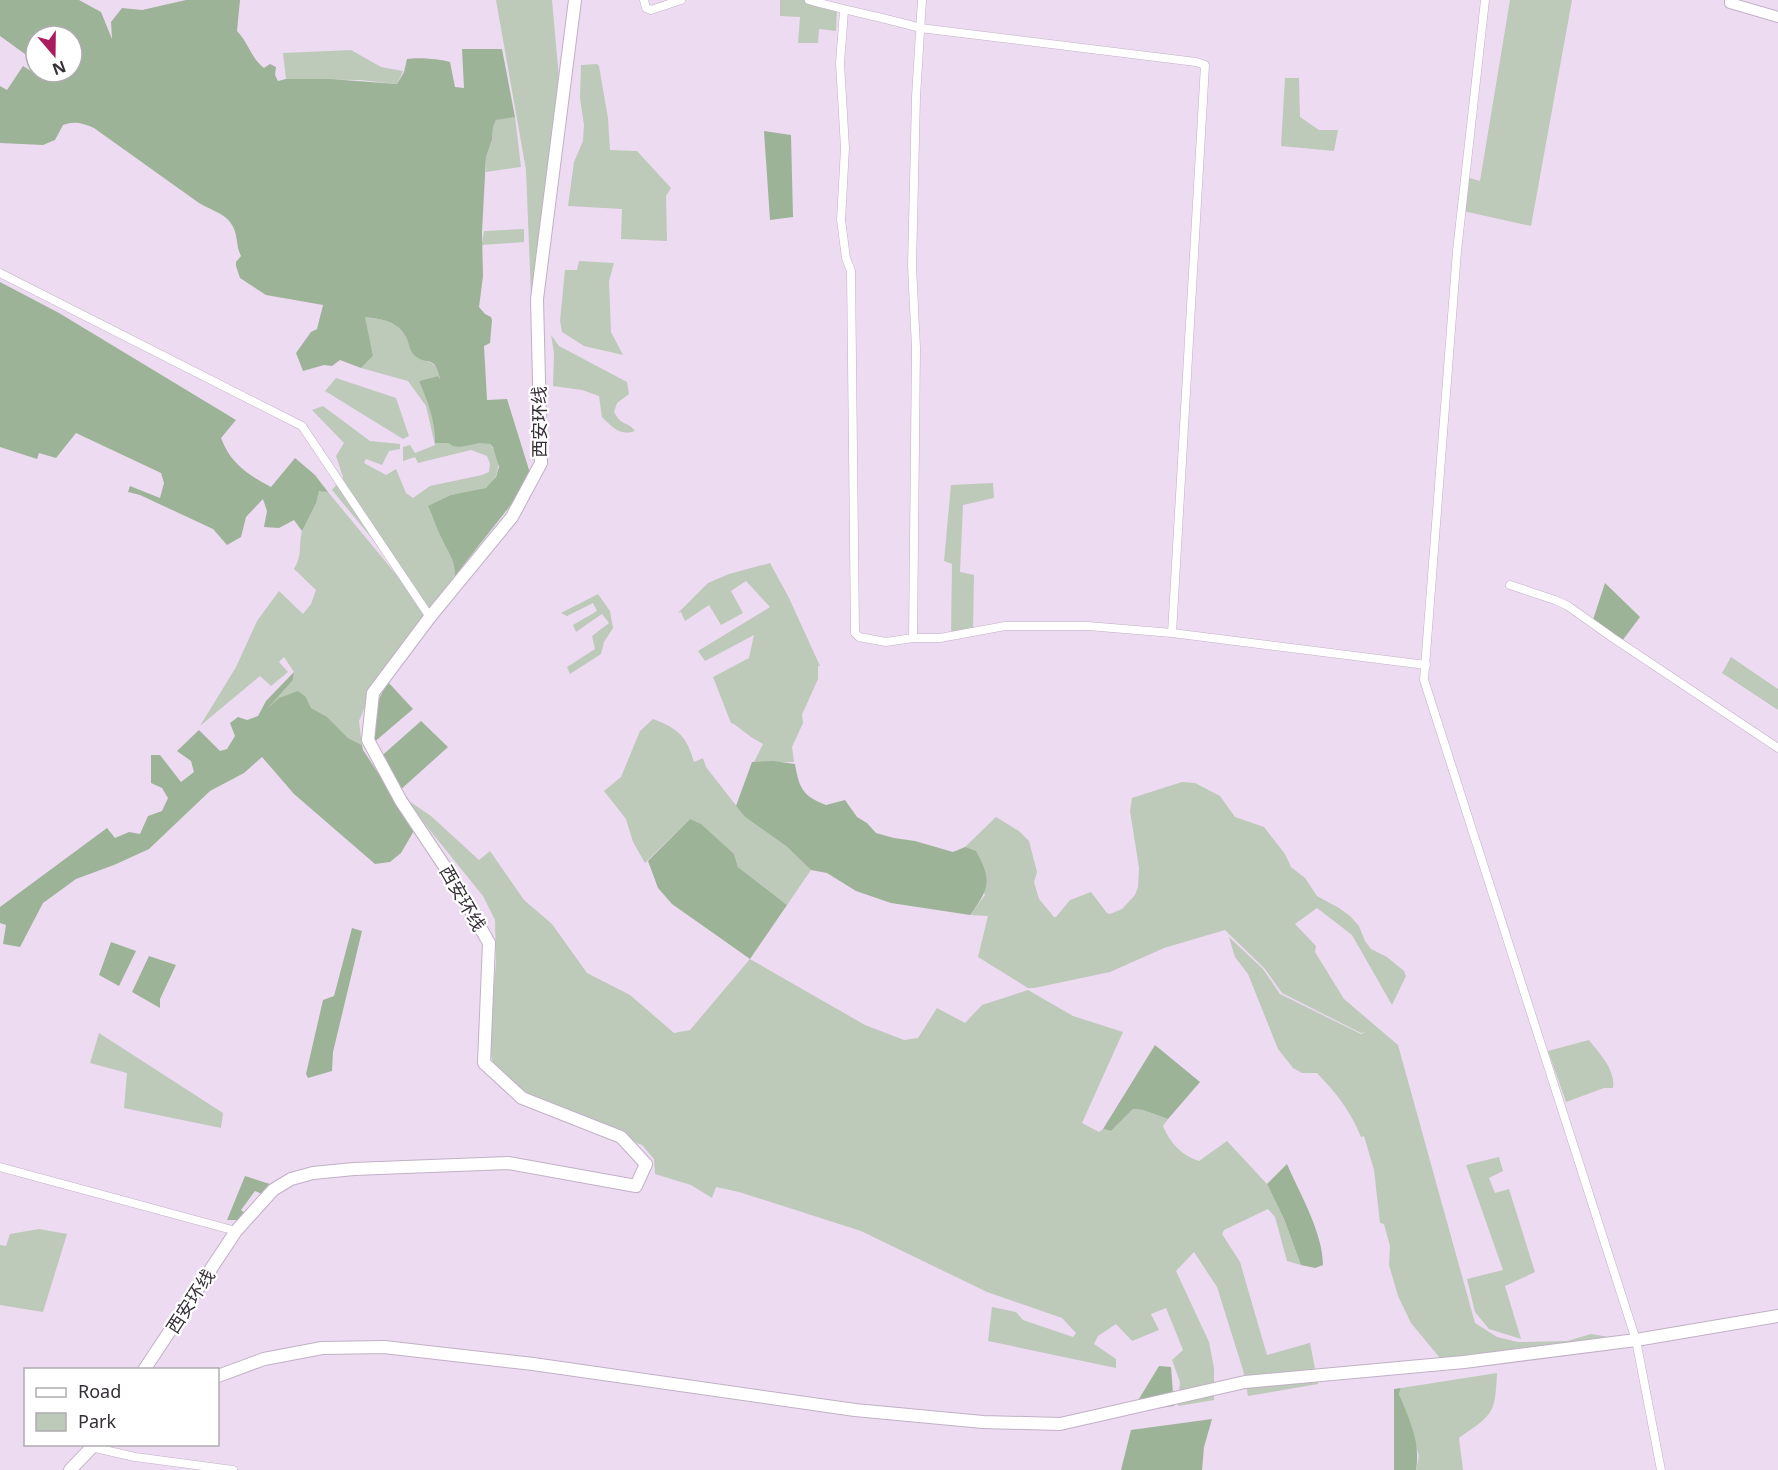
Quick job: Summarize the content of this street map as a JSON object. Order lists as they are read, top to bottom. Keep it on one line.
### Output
{"streets":{"main road":["西安环线"]},"legend":["Road","Park"],"north":"bottom"}
